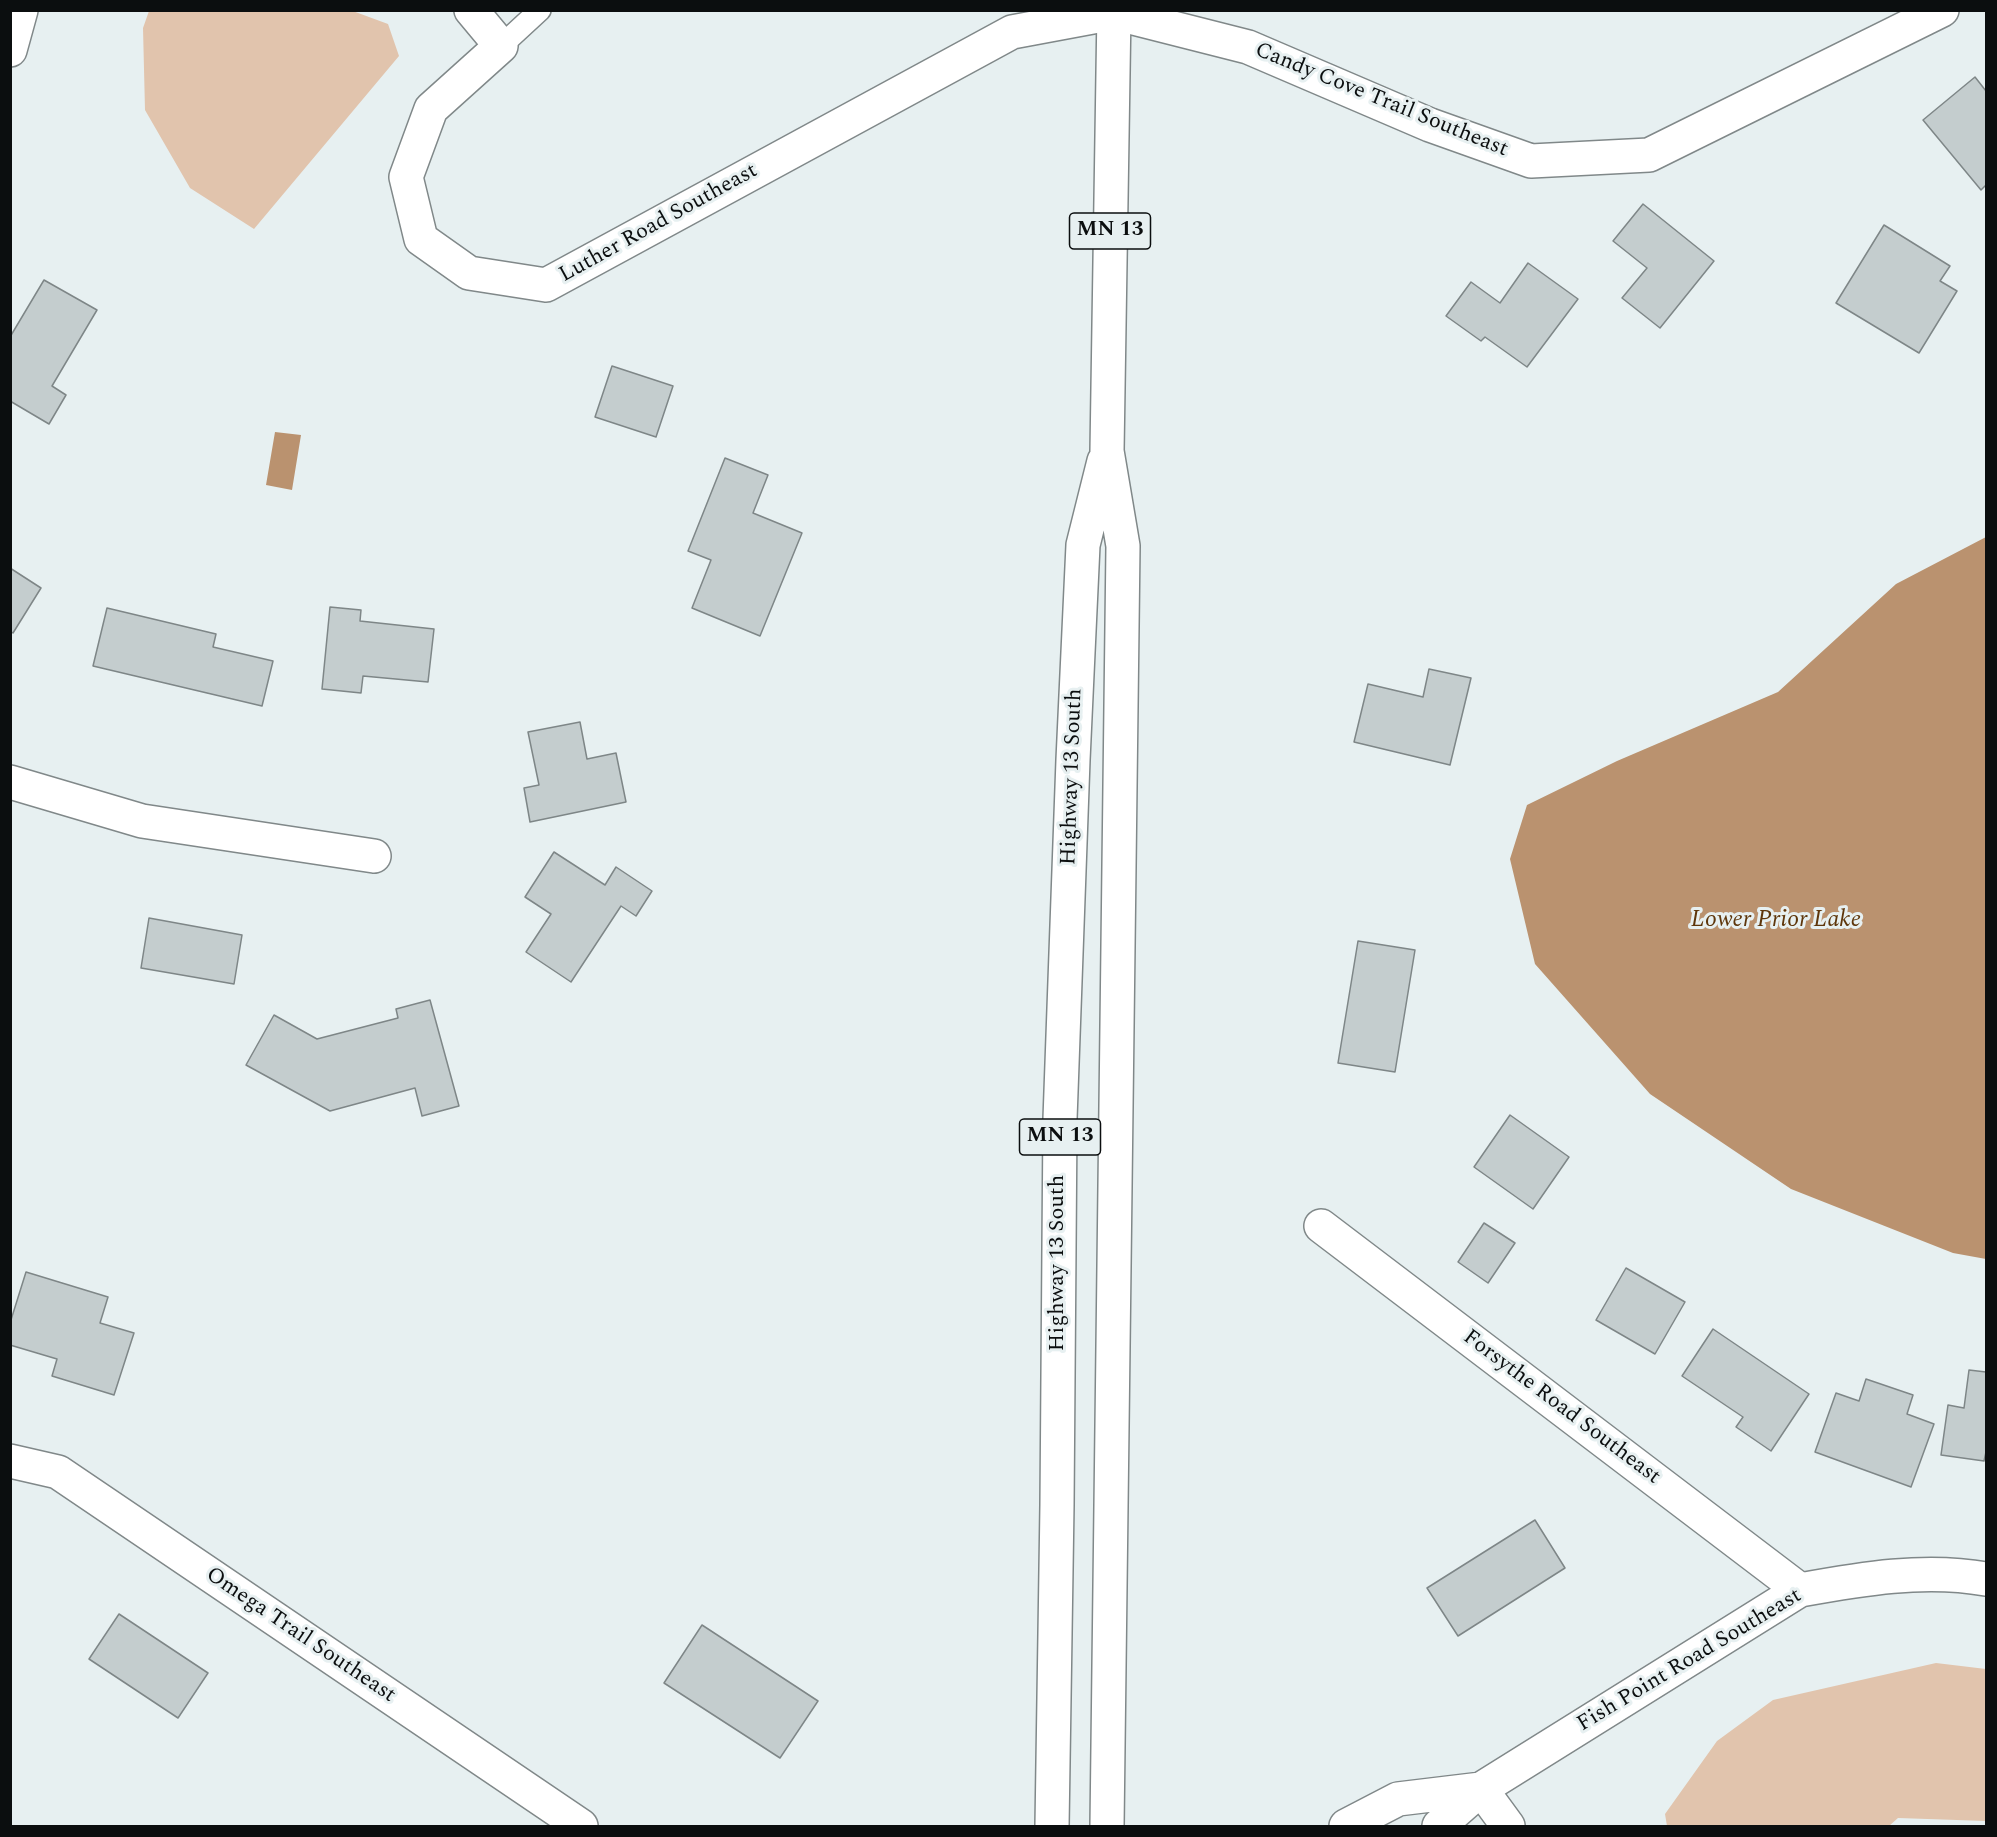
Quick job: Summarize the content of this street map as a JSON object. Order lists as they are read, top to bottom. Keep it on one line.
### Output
{"streets":{"street":["Candy Cove Trail Southeast","Luther Road Southeast","MN 13","Highway 13 South","Forsythe Road Southeast","Omega Trail Southeast","Fish Point Road Southeast"]},"crossings":[["Candy Cove Trail Southeast","Luther Road Southeast"],["Candy Cove Trail Southeast","Highway 13 South"],["Luther Road Southeast","Highway 13 South"],["Forsythe Road Southeast","Fish Point Road Southeast"]],"water":["Lower Prior Lake"]}
